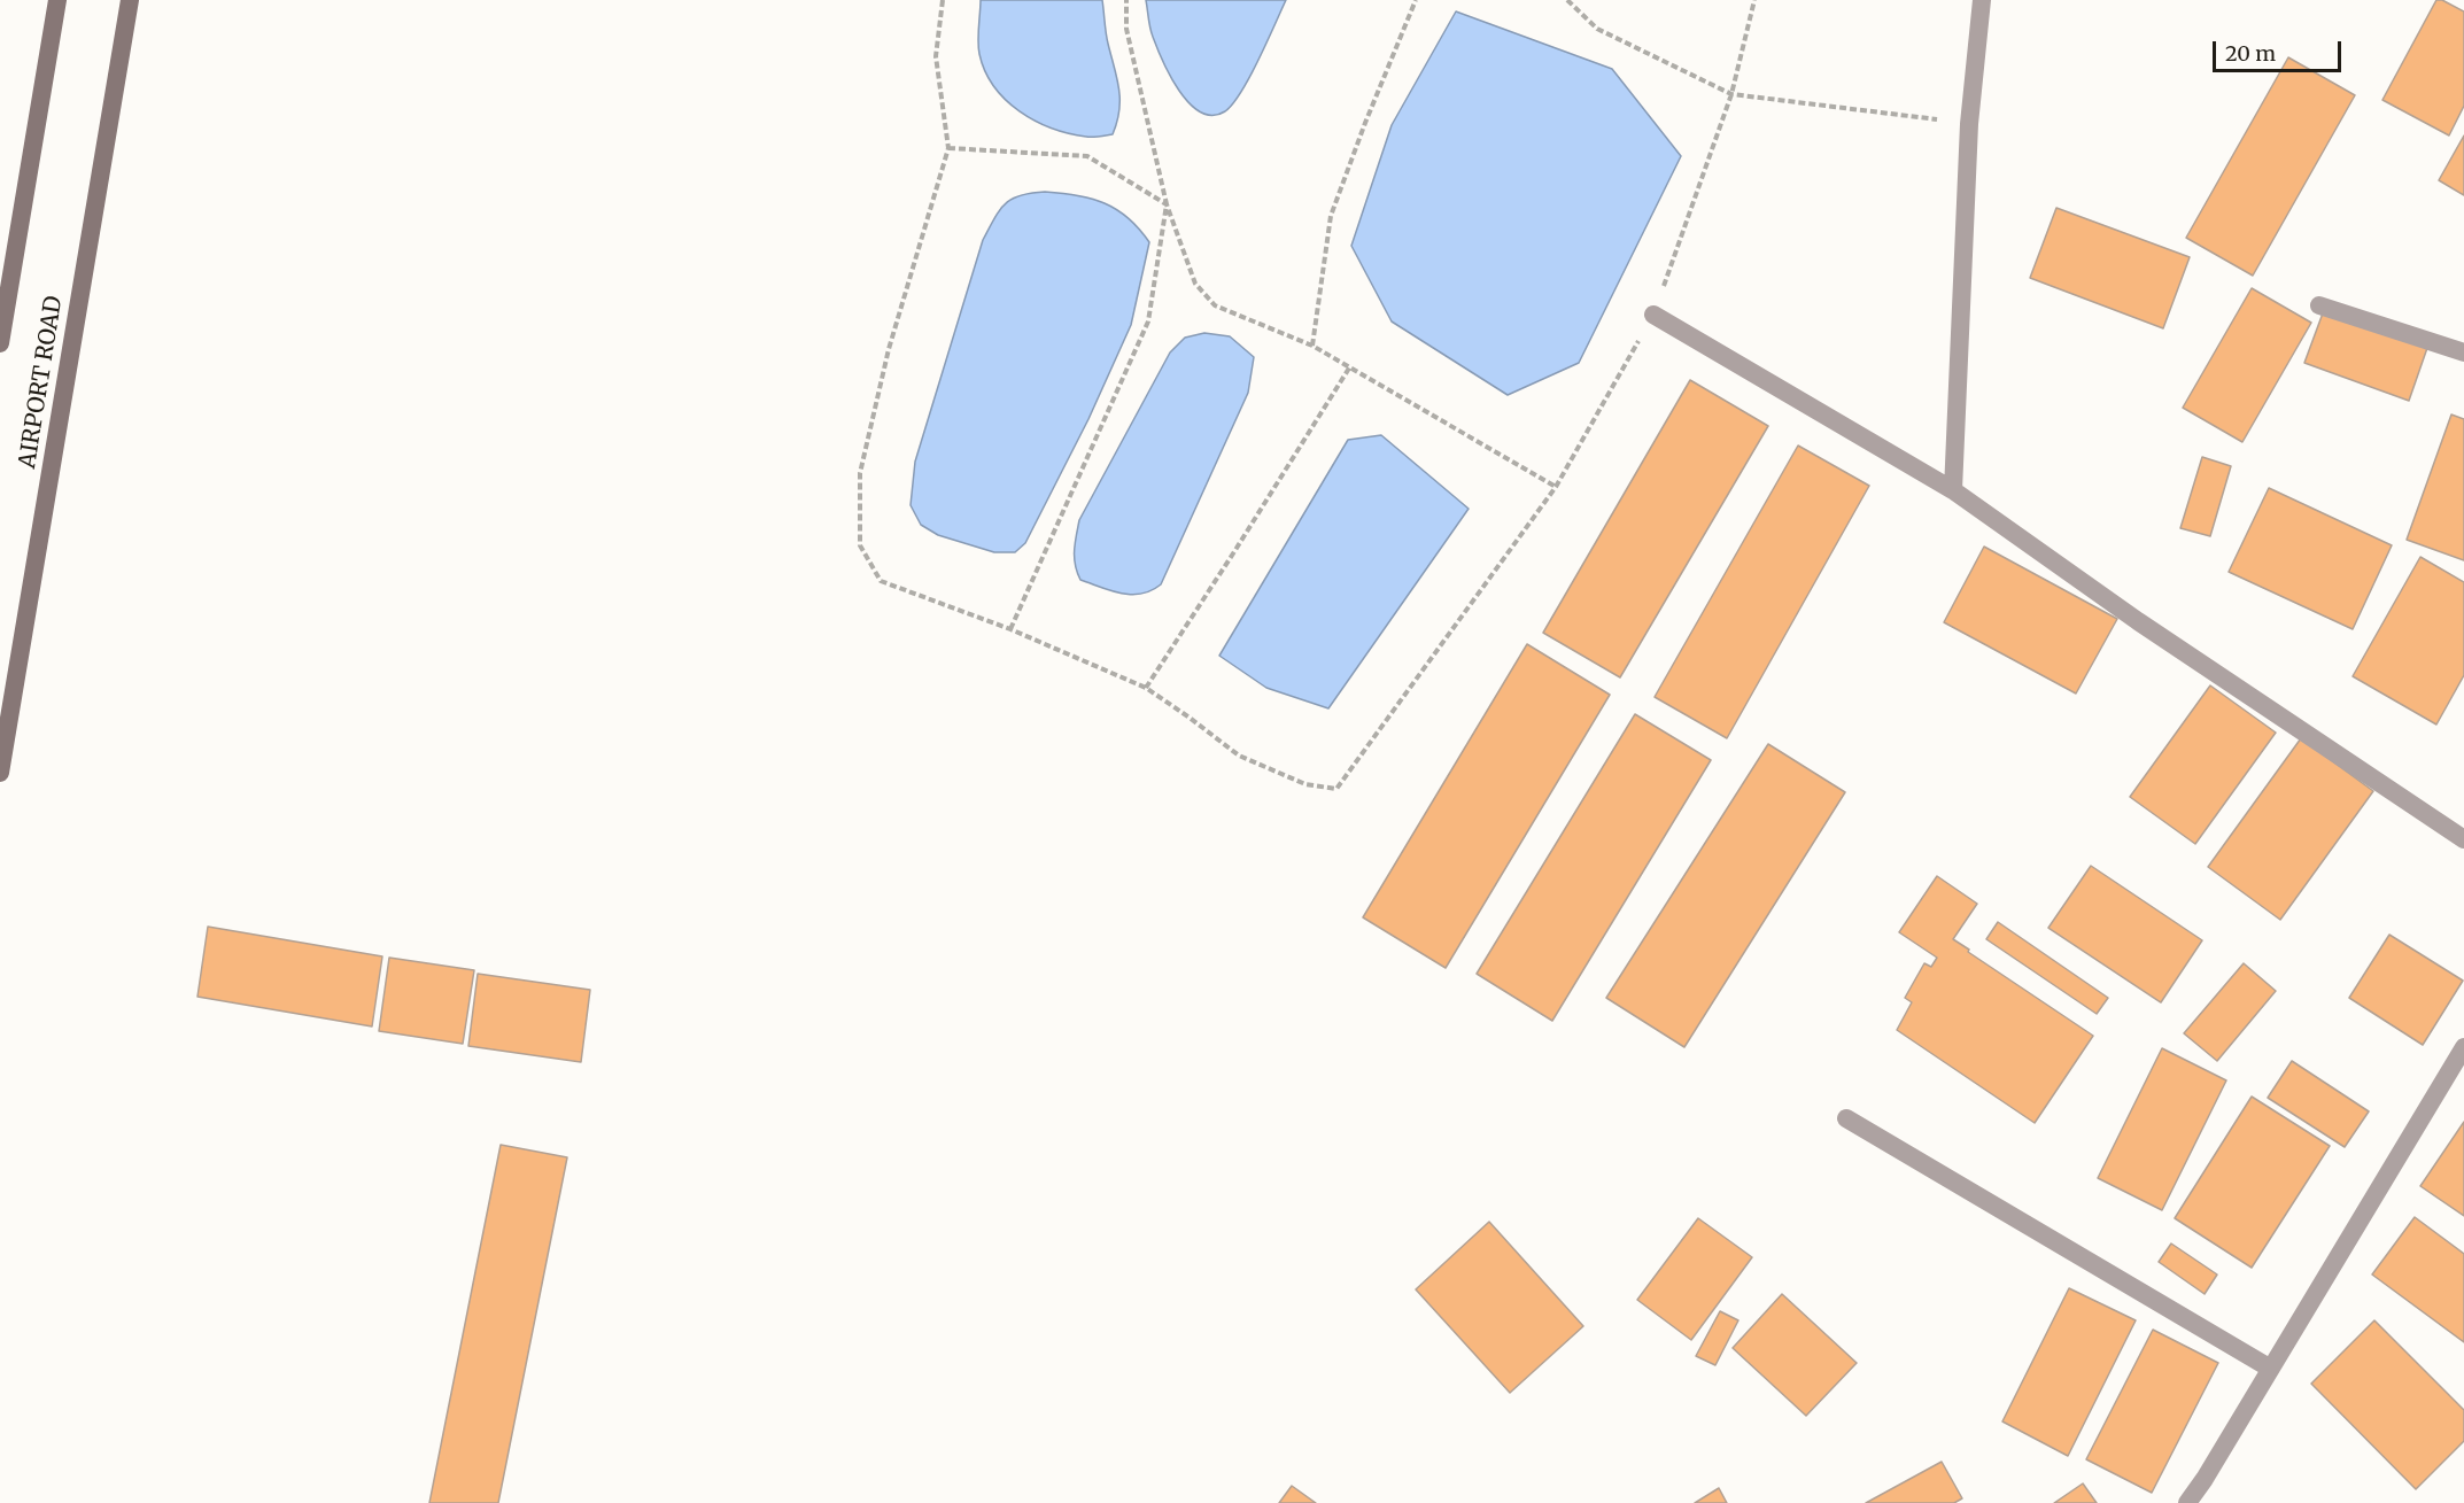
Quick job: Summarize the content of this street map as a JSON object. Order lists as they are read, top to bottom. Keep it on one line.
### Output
{"streets":{"main road":["AIRPORT ROAD"]},"scale_bar":"20 m"}
